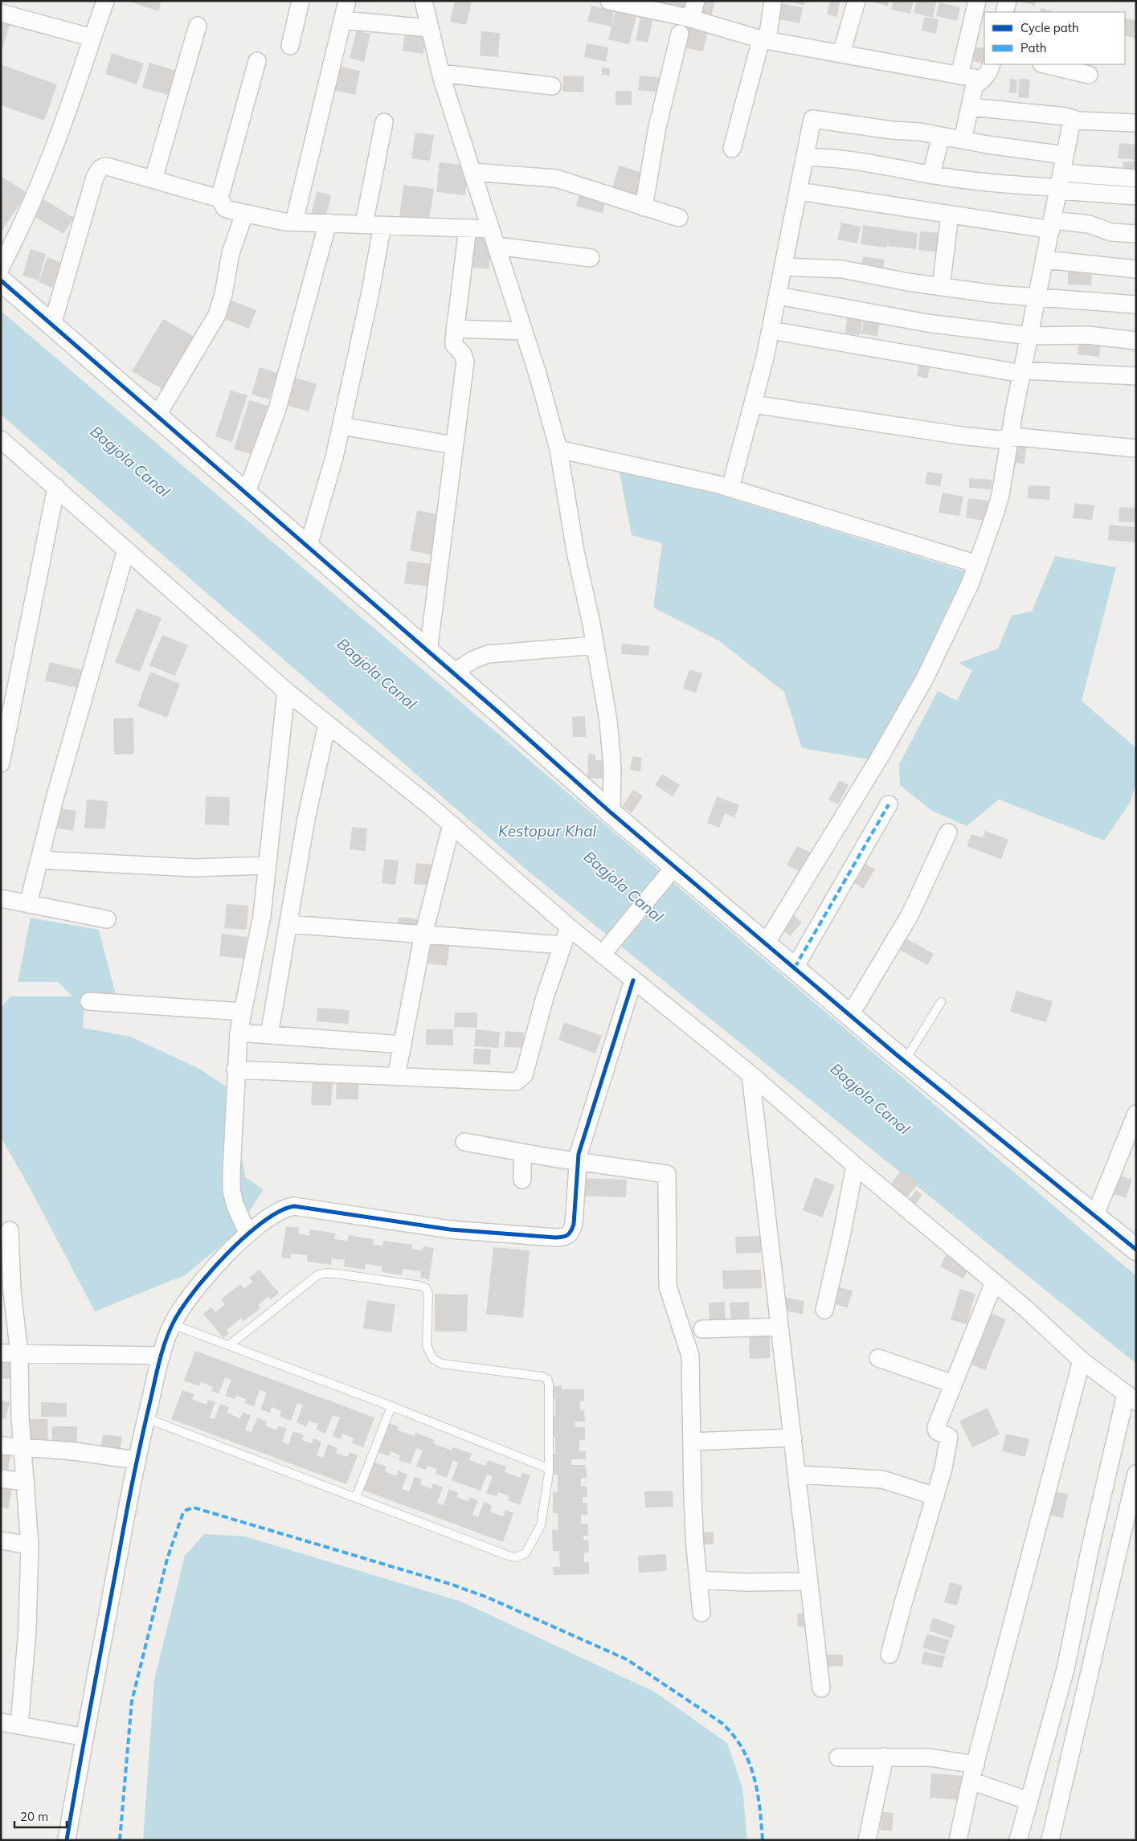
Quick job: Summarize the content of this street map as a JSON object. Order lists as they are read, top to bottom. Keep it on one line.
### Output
{"water":["Bagjola Canal","Kestopur Khal"],"legend":["Cycle path","Path"],"scale_bar":"20 m"}
